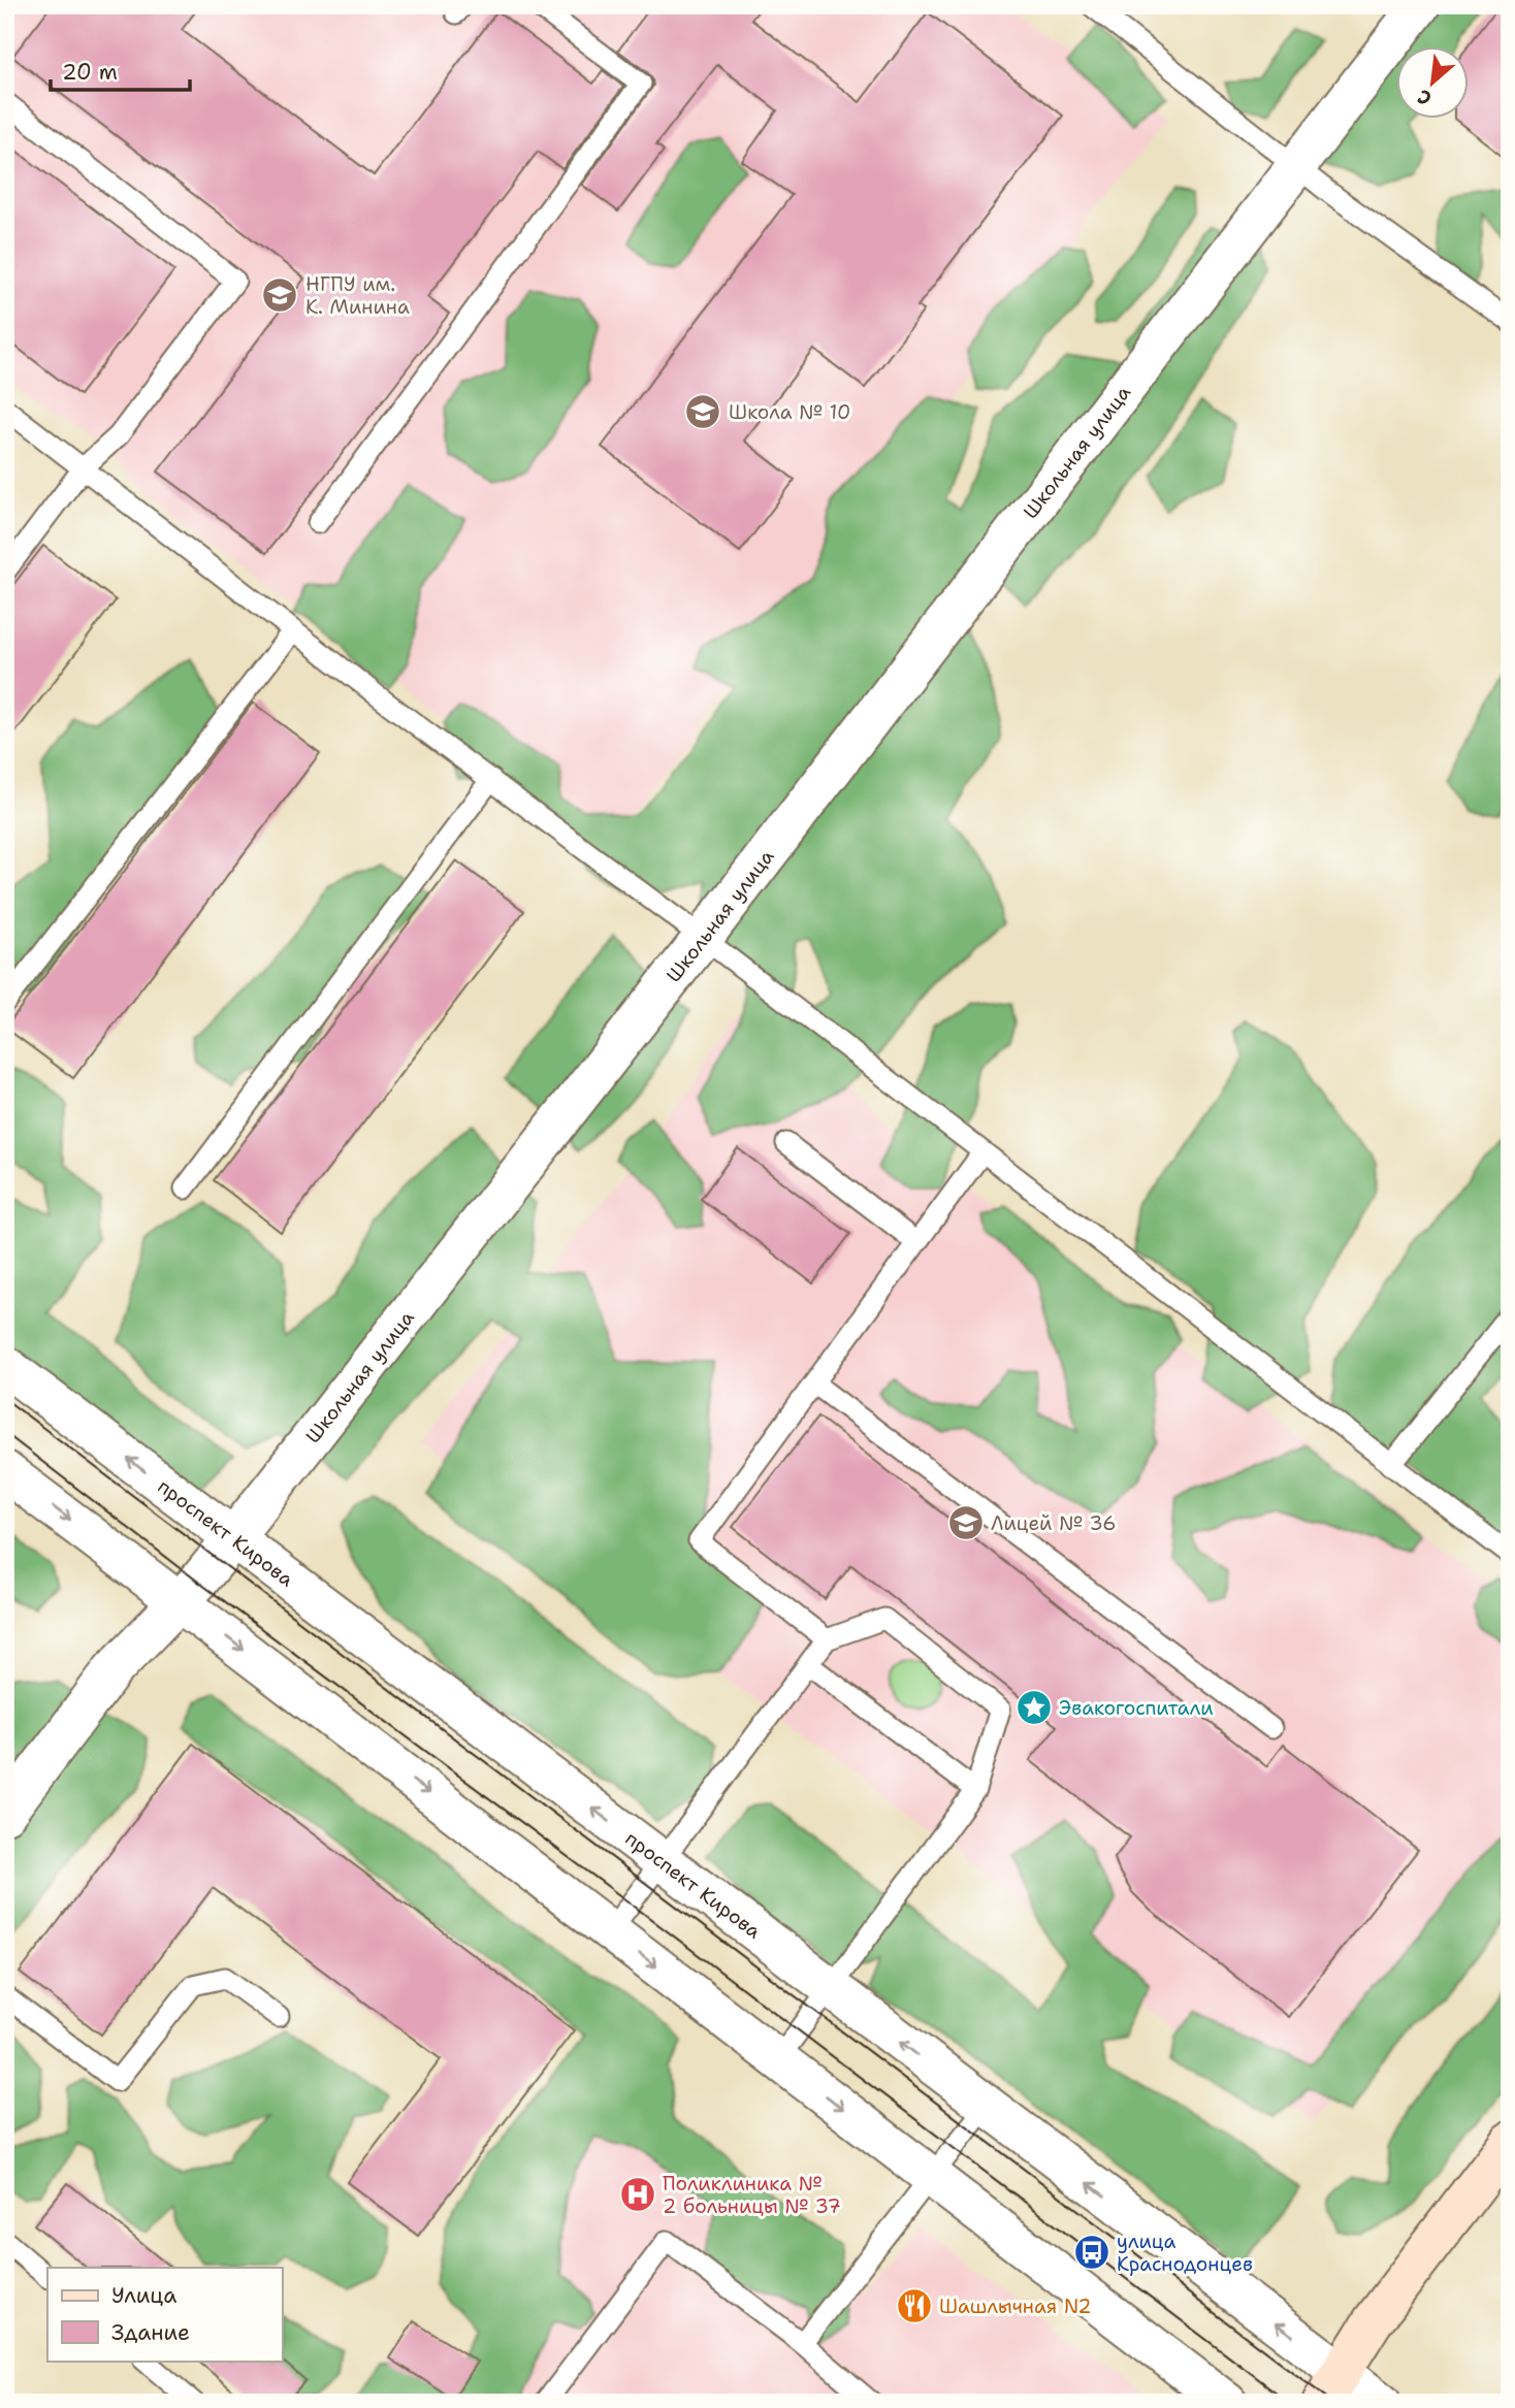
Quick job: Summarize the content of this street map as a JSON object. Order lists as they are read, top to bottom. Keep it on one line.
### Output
{"streets":{"street":["Школьная улица","проспект Кирова"]},"crossings":[["Школьная улица","проспект Кирова"]],"places":{"school or university":["НГПУ им. К. Минина","Школа № 10","Лицей № 36"],"place":["Эвакогоспитали"],"hospital":["Поликлиника № 2 больницы № 37"],"bus stop":["улица Краснодонцев"],"restaurant":["Шашлычная N2"]},"legend":["Улица","Здание"],"scale_bar":"20 m","north":"bottom left"}
